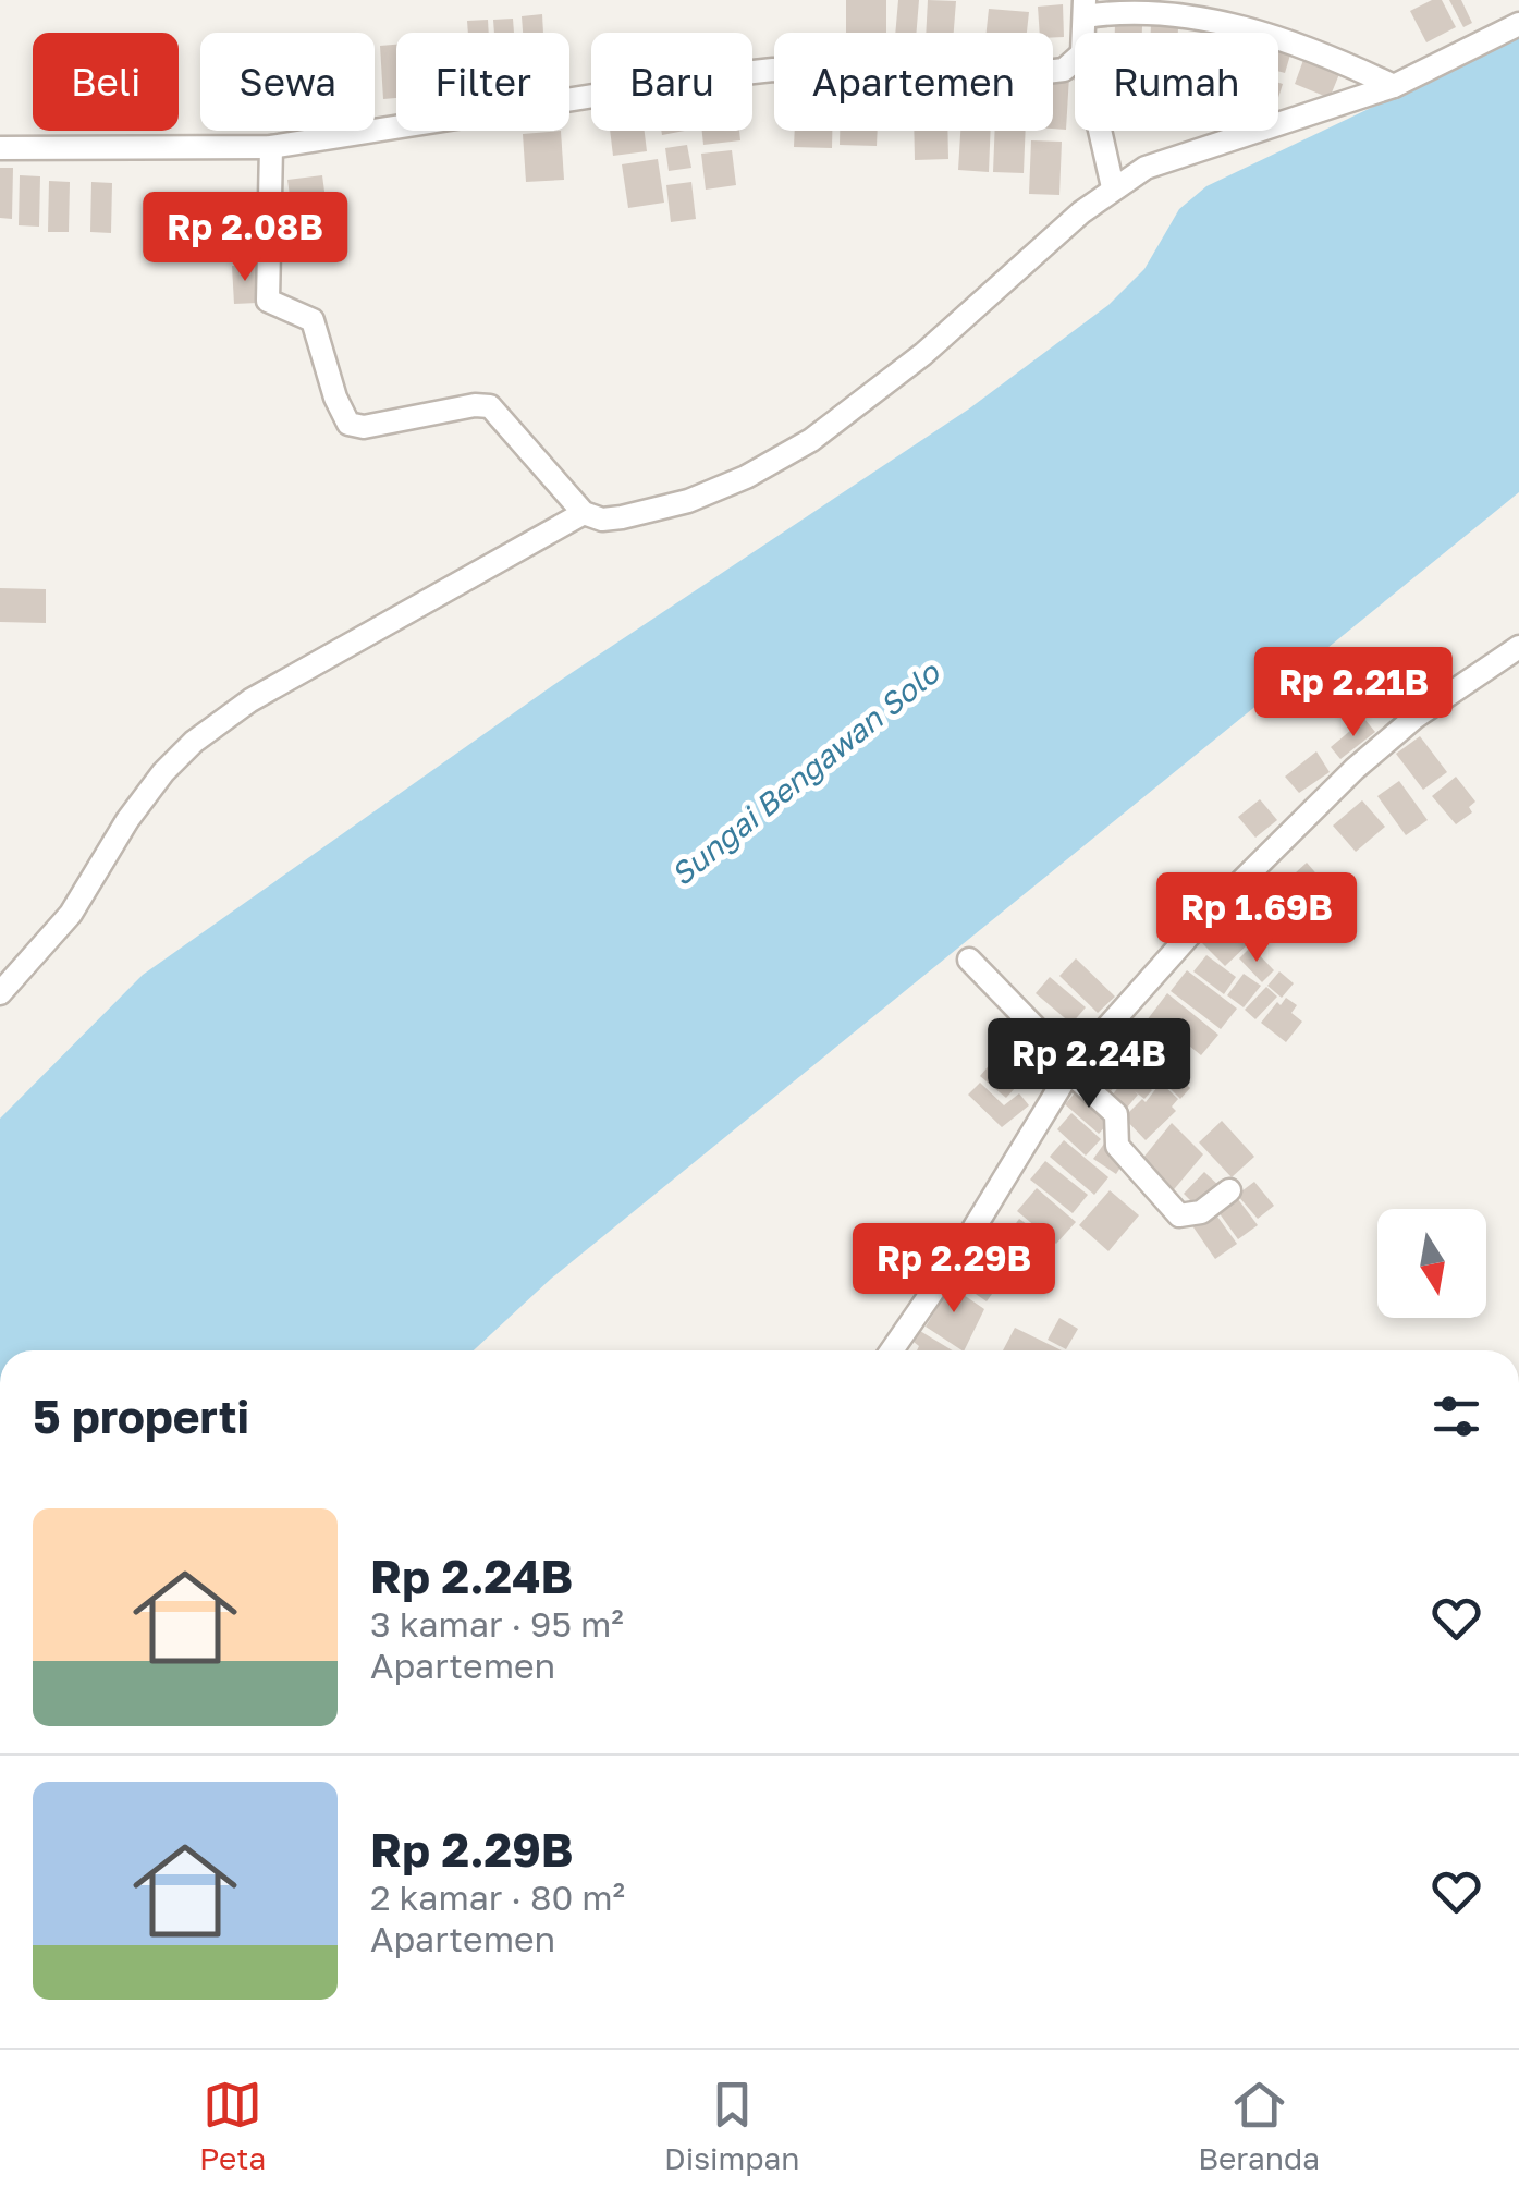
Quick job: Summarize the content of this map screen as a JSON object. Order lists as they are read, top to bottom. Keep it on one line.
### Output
{"water":["Sungai Bengawan Solo"],"north":"bottom","page":{"chip":["Beli","Sewa","Filter","Baru","Apartemen","Rumah"],"price":["Rp 2.08B","Rp 2.21B","Rp 1.69B","Rp 2.24B","Rp 2.29B"],"heading":"5 properti","list":[{"name":"Rp 2.24B","note":"3 kamar · 95 m² · Apartemen"},{"name":"Rp 2.29B","note":"2 kamar · 80 m² · Apartemen"}],"tabs":["Peta","Disimpan","Beranda"]}}
